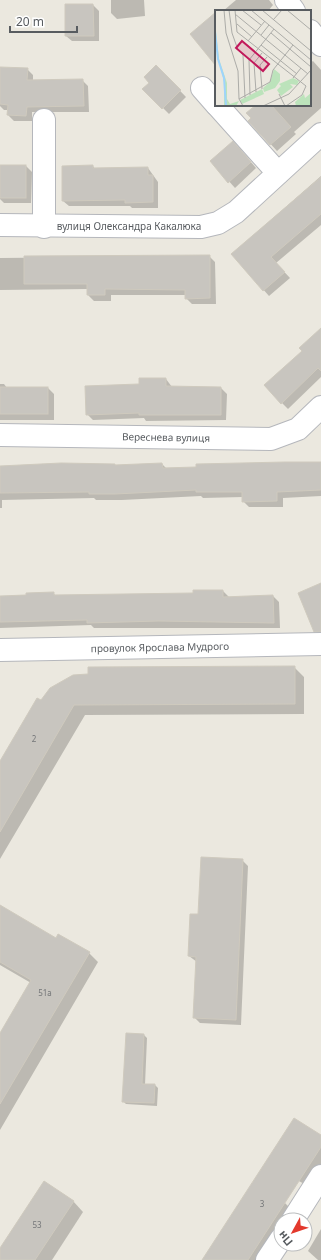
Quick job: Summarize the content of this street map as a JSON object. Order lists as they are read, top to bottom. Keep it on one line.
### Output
{"streets":{"street":["вулиця Олександра Какалюка","Вереснева вулиця","провулок Ярослава Мудрого"]},"house_numbers":["2","51а","3","53"],"scale_bar":"20 m","north":"bottom left"}
